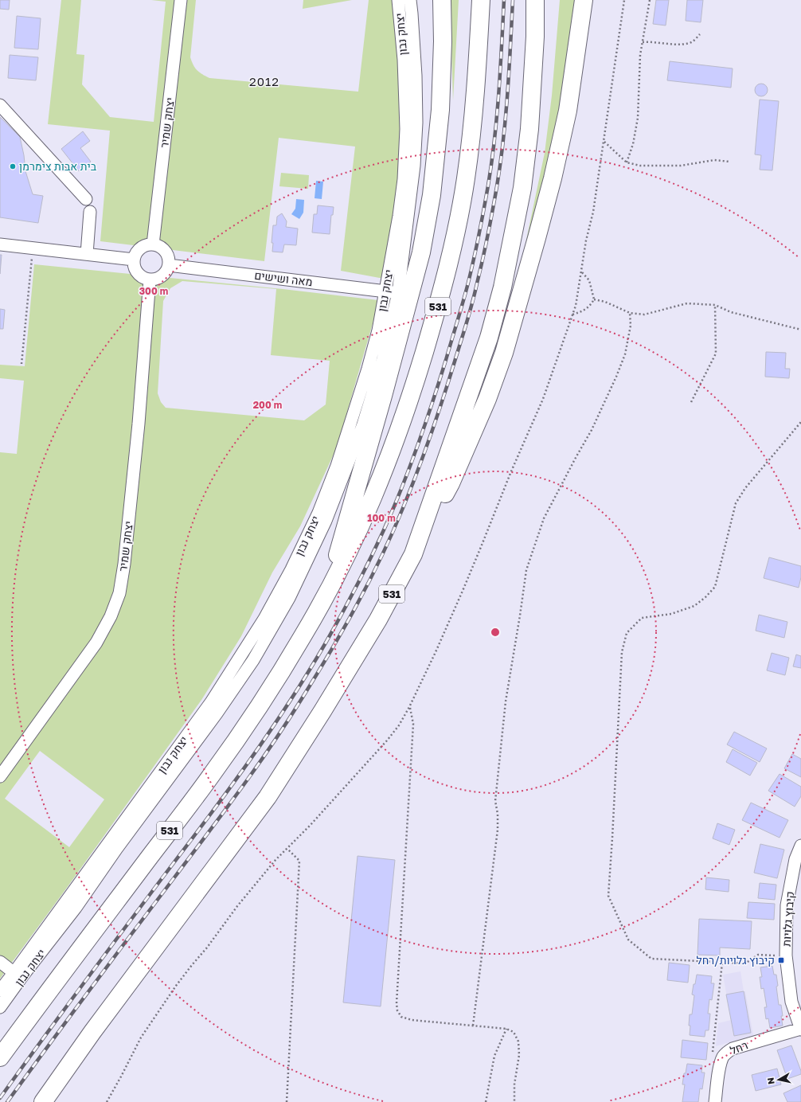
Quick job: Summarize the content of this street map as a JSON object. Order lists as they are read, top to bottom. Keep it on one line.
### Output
{"streets":{"highway":["531"],"street":["יצחק נבון","יצחק שמיר","מאה ושישים","קיבוץ גלויות","רחל"]},"crossings":[["יצחק נבון","מאה ושישים"],["יצחק שמיר","מאה ושישים"],["קיבוץ גלויות","רחל"]],"districts":["2012"],"places":{"other":["בית אבות צימרמן"],"transit":["קיבוץ גלויות/רחל"]},"north":"left","rings":["300 m","200 m","100 m"]}
